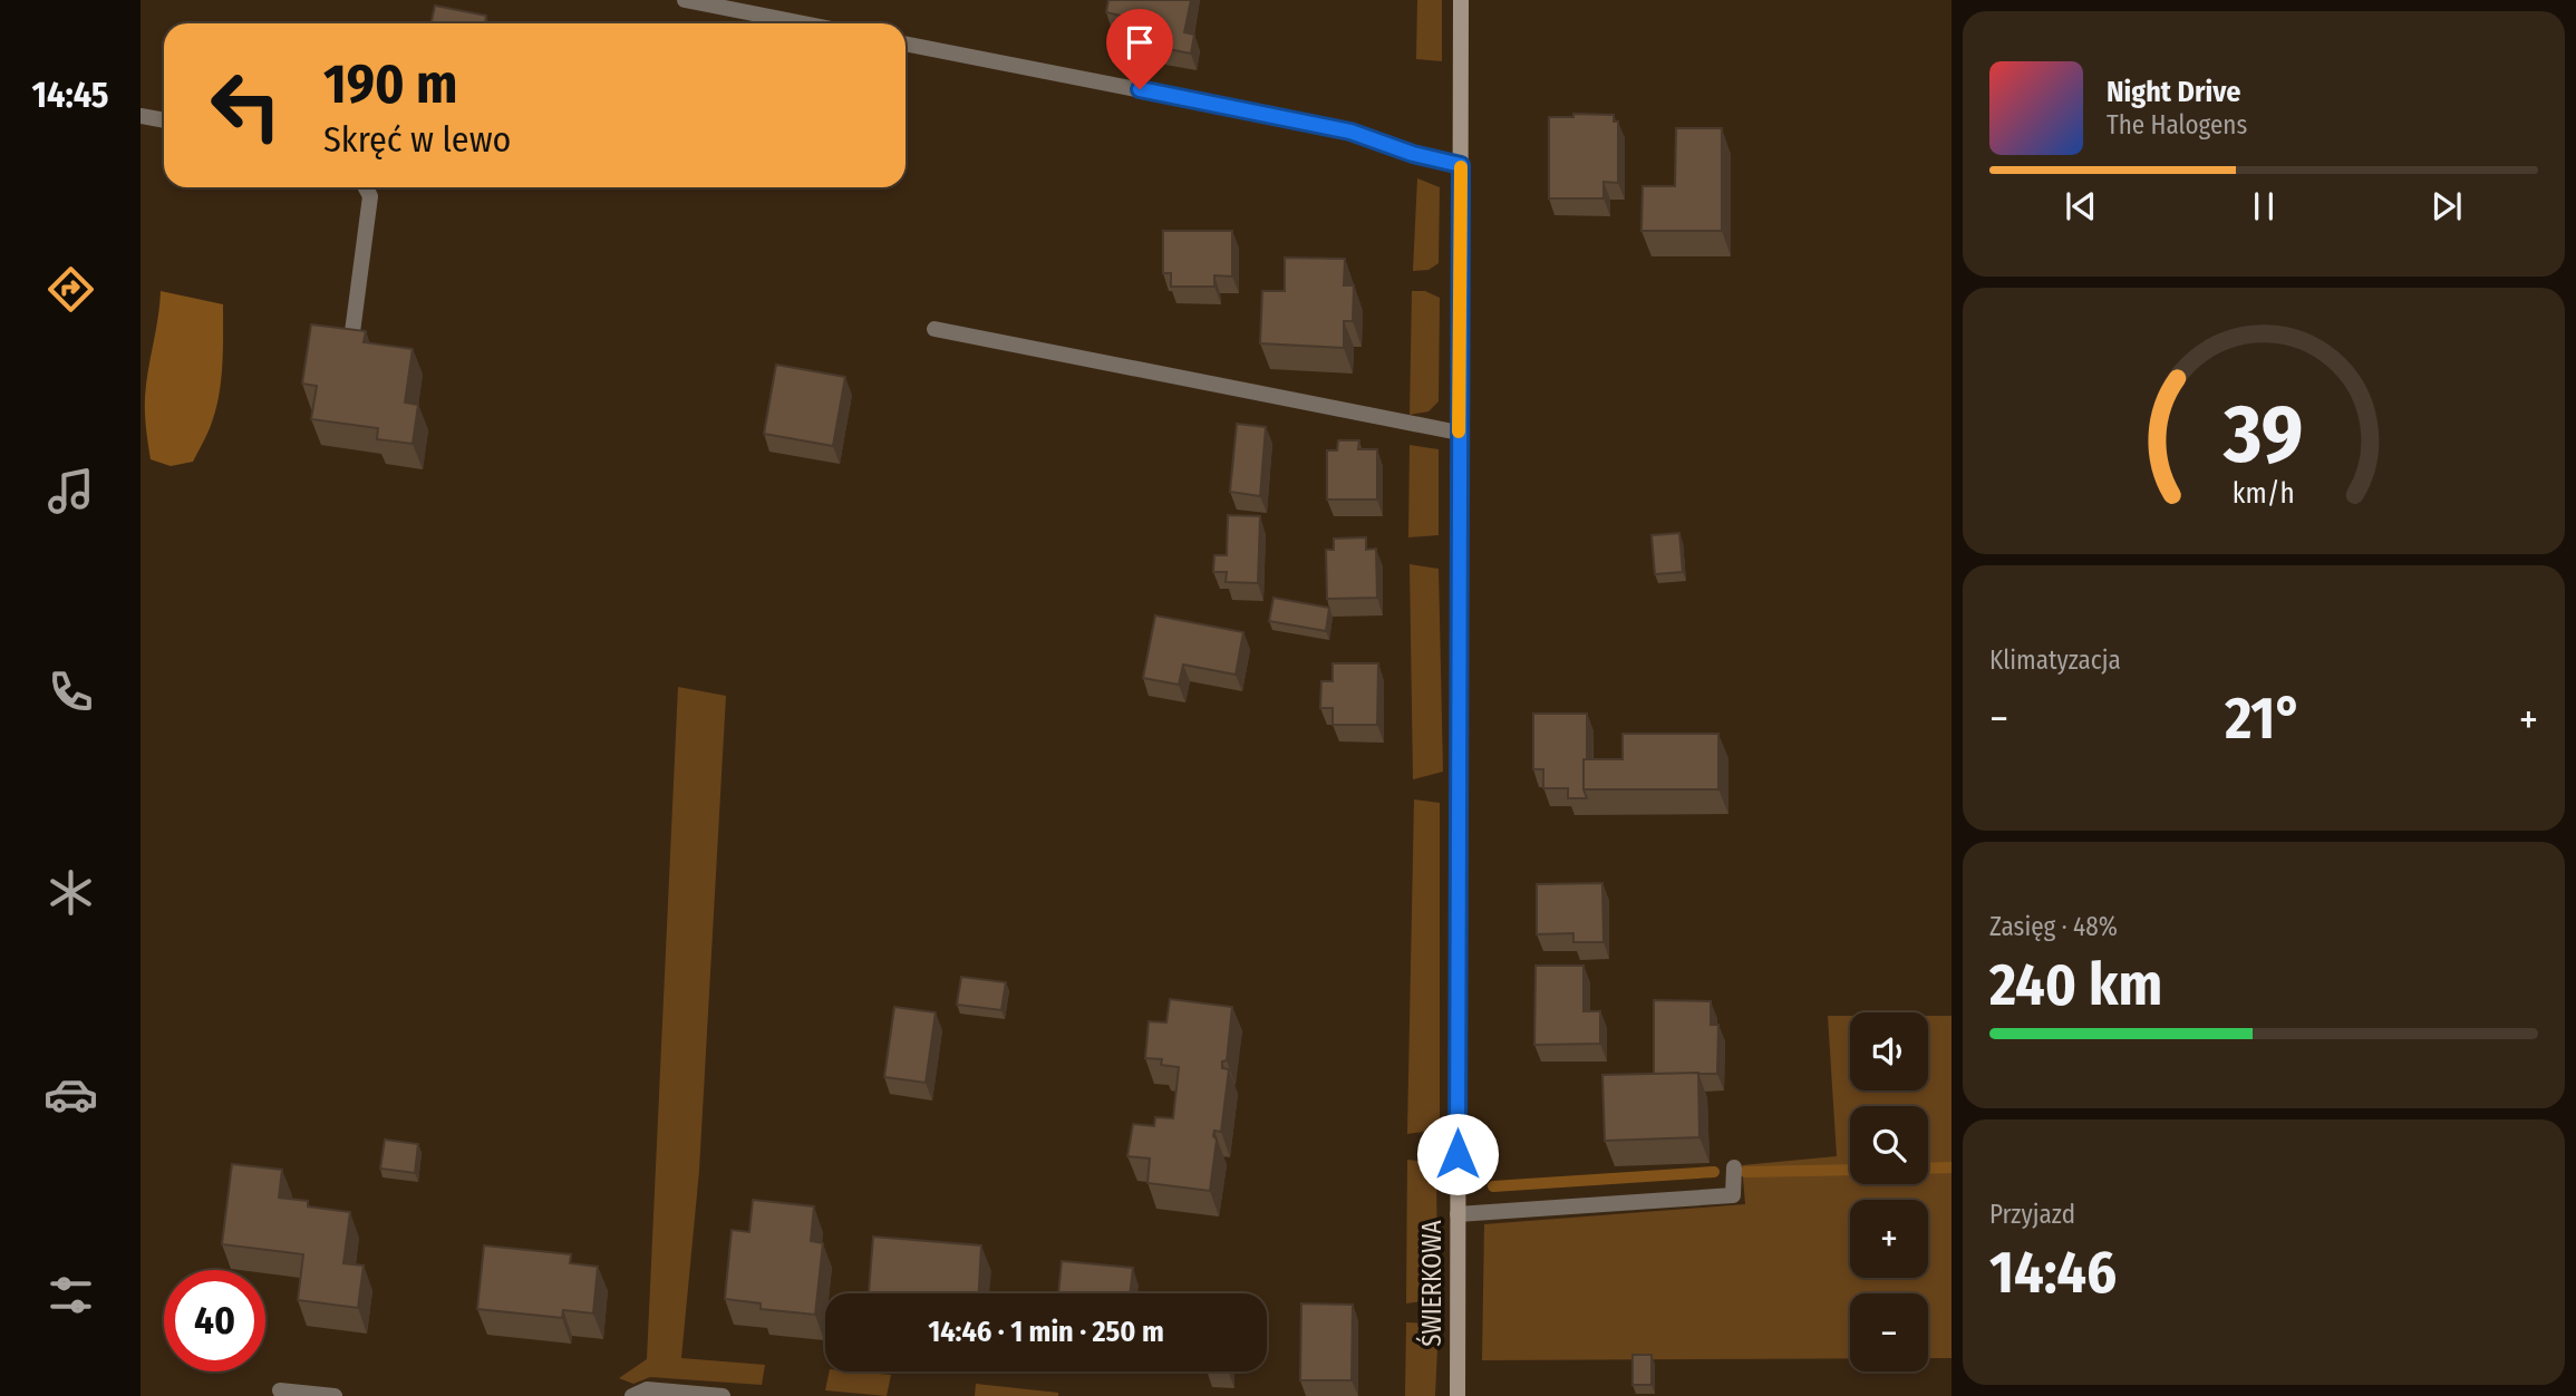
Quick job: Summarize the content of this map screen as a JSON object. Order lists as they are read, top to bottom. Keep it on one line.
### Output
{"streets":{"street":["ŚWIERKOWA"]},"page":{"tabs":"14:45","turn":["190 m","Skręć w lewo"],"song":["Night Drive","The Halogens"],"tile":["Klimatyzacja",["Zasięg · 48%","240 km"],["Przyjazd","14:46"]],"heat":["−","21°","+"],"map_buttons":["+","−"],"limit":"40","trip":"14:46 · 1 min · 250 m","gauge":["39","km/h"]}}
